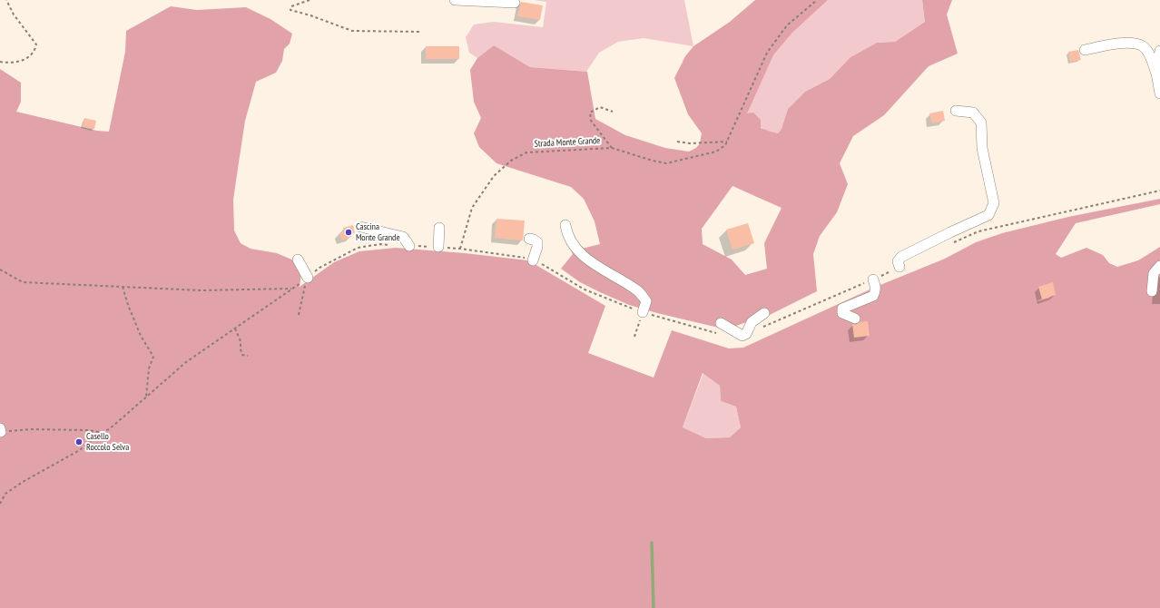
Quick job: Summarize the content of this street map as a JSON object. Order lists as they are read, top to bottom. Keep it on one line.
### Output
{"streets":{"path":["Strada Monte Grande"]},"places":["Cascina Monte Grande","Casello Roccolo Selva"]}
